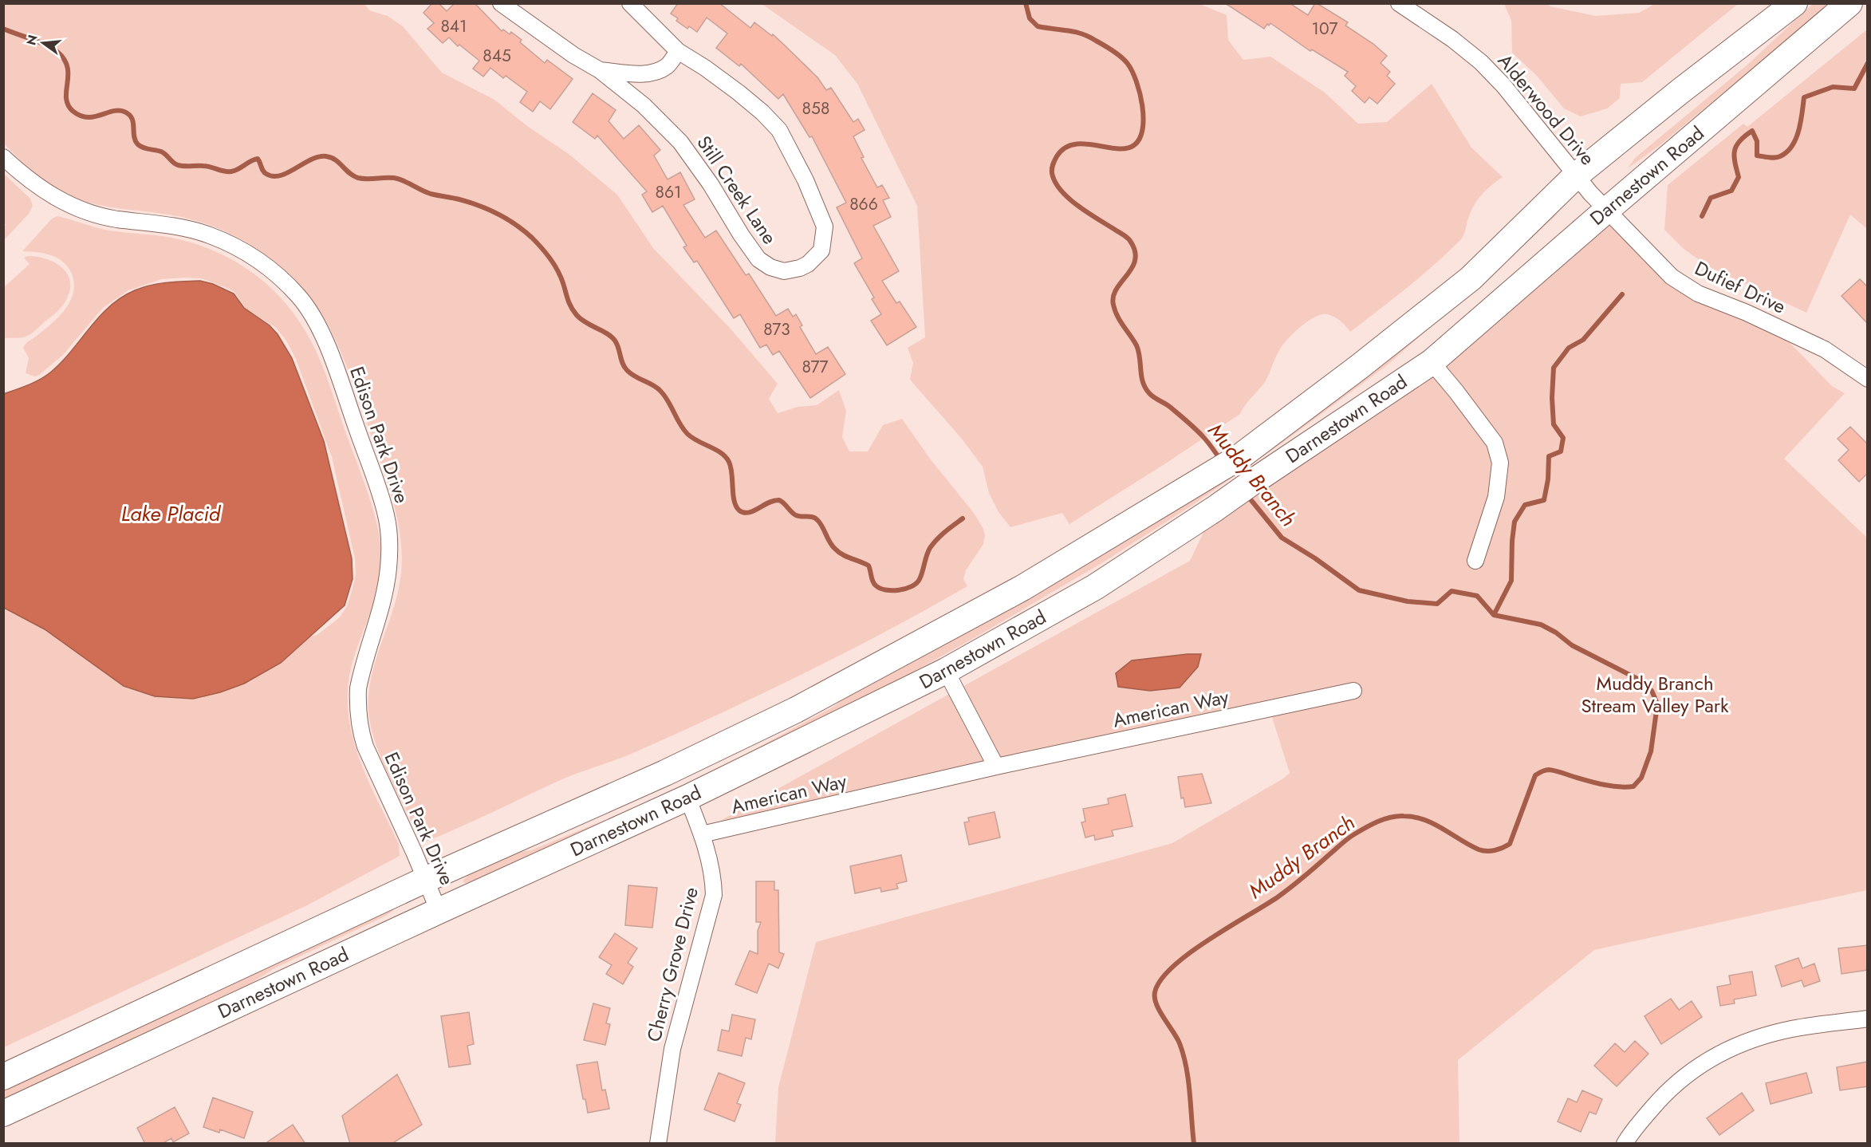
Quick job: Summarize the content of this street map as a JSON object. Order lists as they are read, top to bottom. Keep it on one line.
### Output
{"streets":{"main road":["Darnestown Road"],"street":["Alderwood Drive","Still Creek Lane","Dufief Drive","Edison Park Drive","American Way","Cherry Grove Drive"]},"crossings":[["Alderwood Drive","Darnestown Road"],["Alderwood Drive","Dufief Drive"],["Darnestown Road","Dufief Drive"],["Darnestown Road","Edison Park Drive"],["Darnestown Road","Cherry Grove Drive"],["American Way","Cherry Grove Drive"]],"water":["Muddy Branch","Lake Placid"],"parks":["Muddy Branch Stream Valley Park"],"house_numbers":["841","107","845","858","861","866","873","877"],"north":"left"}
